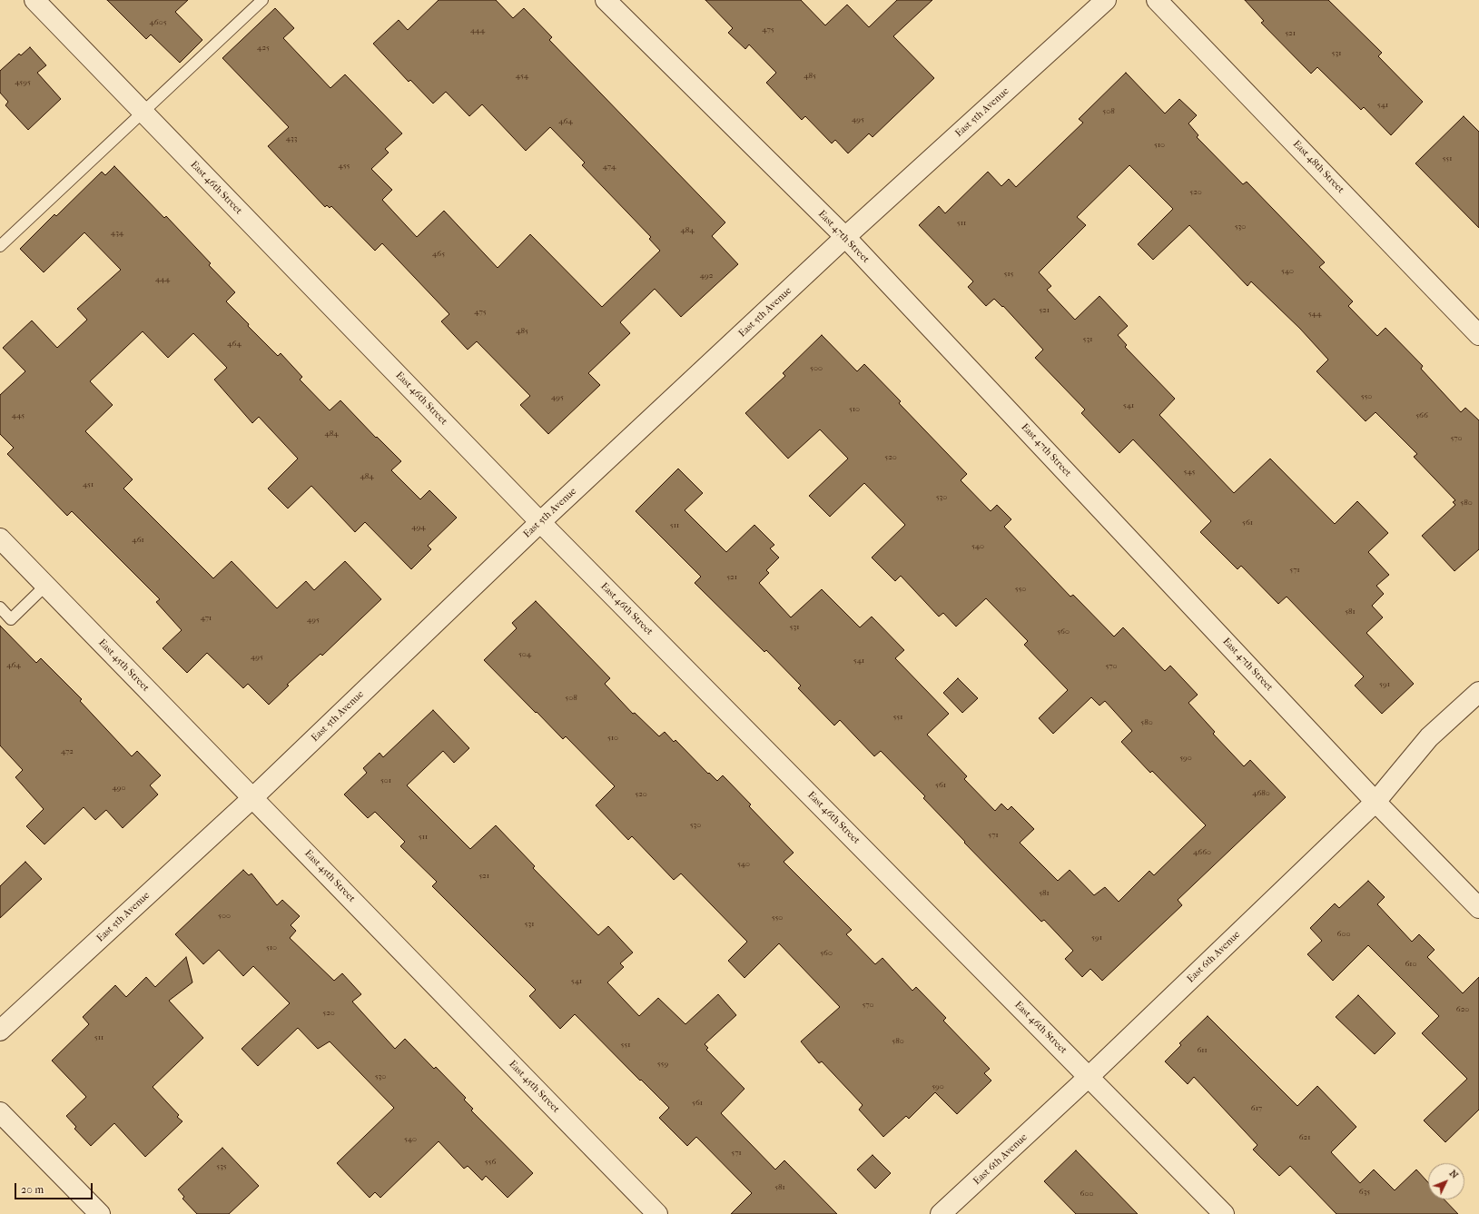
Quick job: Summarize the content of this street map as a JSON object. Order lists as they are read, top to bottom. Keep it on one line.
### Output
{"streets":{"street":["East 5th Avenue","East 48th Street","East 46th Street","East 47th Street","East 45th Street","East 6th Avenue"]},"crossings":[["East 5th Avenue","East 46th Street"],["East 5th Avenue","East 47th Street"],["East 5th Avenue","East 45th Street"],["East 46th Street","East 6th Avenue"],["East 47th Street","East 6th Avenue"]],"house_numbers":["4605","475","444","521","425","531","454","485","4595","541","508","495","464","433","510","551","455","474","520","511","530","484","434","465","540","515","492","444","521","475","544","485","531","464","500","550","495","541","510","445","566","484","570","520","545","484","451","530","580","561","511","494","461","540","571","521","550","581","471","495","531","560","504","495","541","464","570","591","508","551","580","510","472","590","501","561","490","4680","520","530","571","511","4660","540","521","581","500","550","531","600","591","510","560","610","541","570","620","520","511","580","551","611","559","530","590","561","617","621","540","571","556","535","581","635","600"],"scale_bar":"20 m","north":"top right"}
